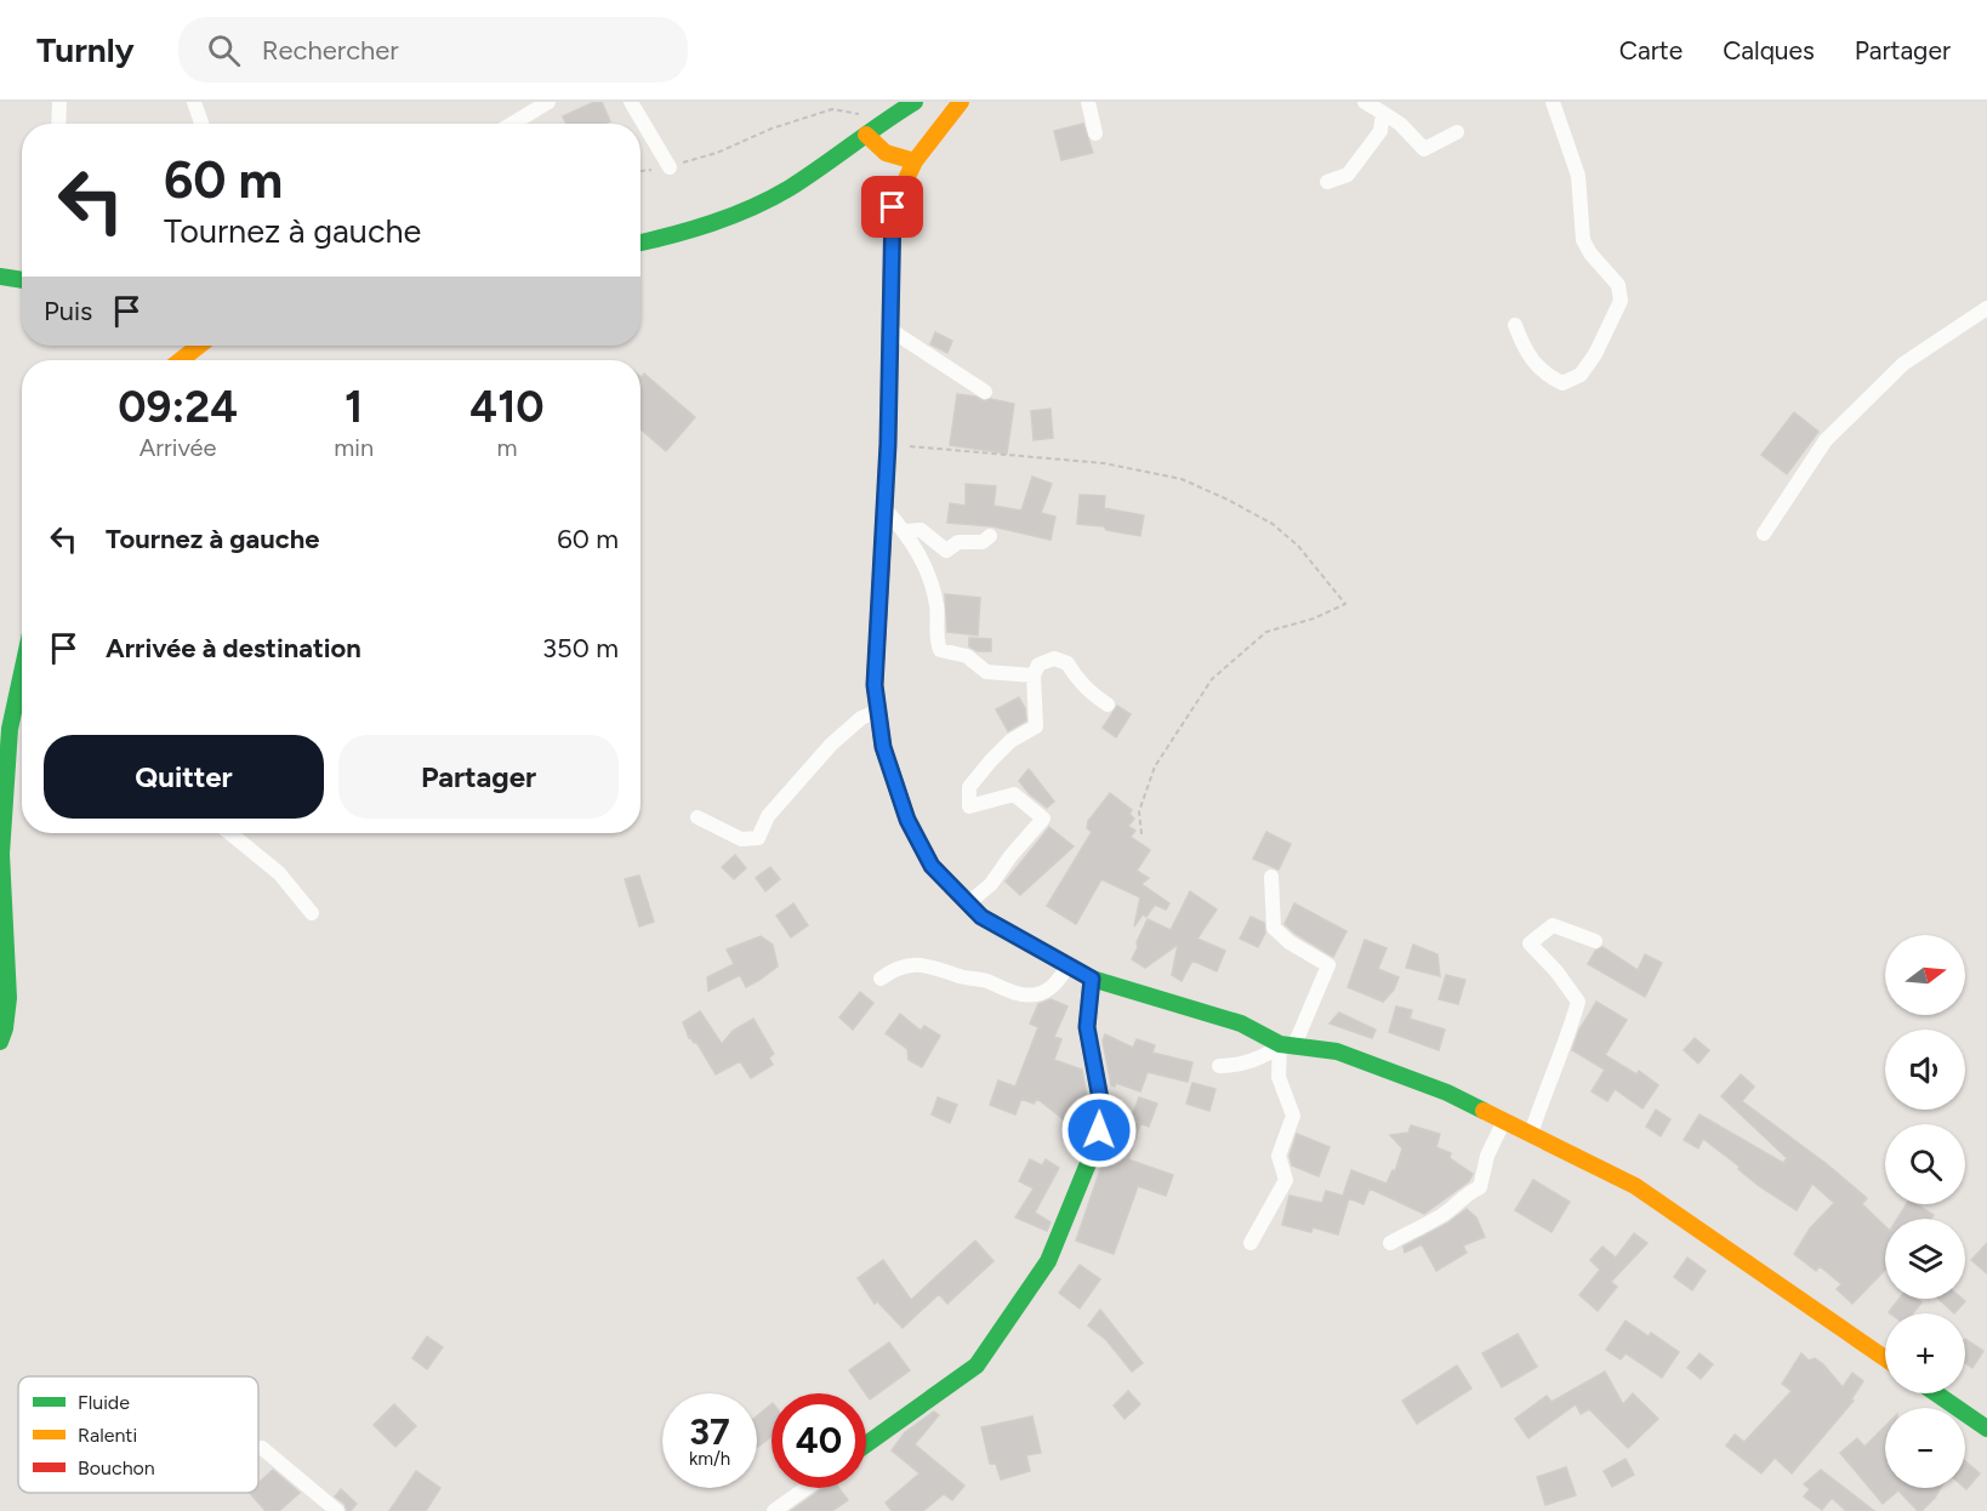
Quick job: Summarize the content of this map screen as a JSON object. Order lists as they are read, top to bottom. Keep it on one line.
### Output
{"legend":["Fluide","Ralenti","Bouchon"],"north":"right","page":{"header":"Turnly","search":"Rechercher","nav":["Carte","Calques","Partager"],"turn":["60 m","Tournez à gauche"],"then":"Puis","eta":["09:24","Arrivée","1","min","410","m"],"list":[{"name":"Tournez à gauche","value":"60 m"},{"name":"Arrivée à destination","value":"350 m"}],"buttons":["Quitter","Partager"],"map_buttons":["+","−"],"speed":"37 km/h","limit":"40"}}
